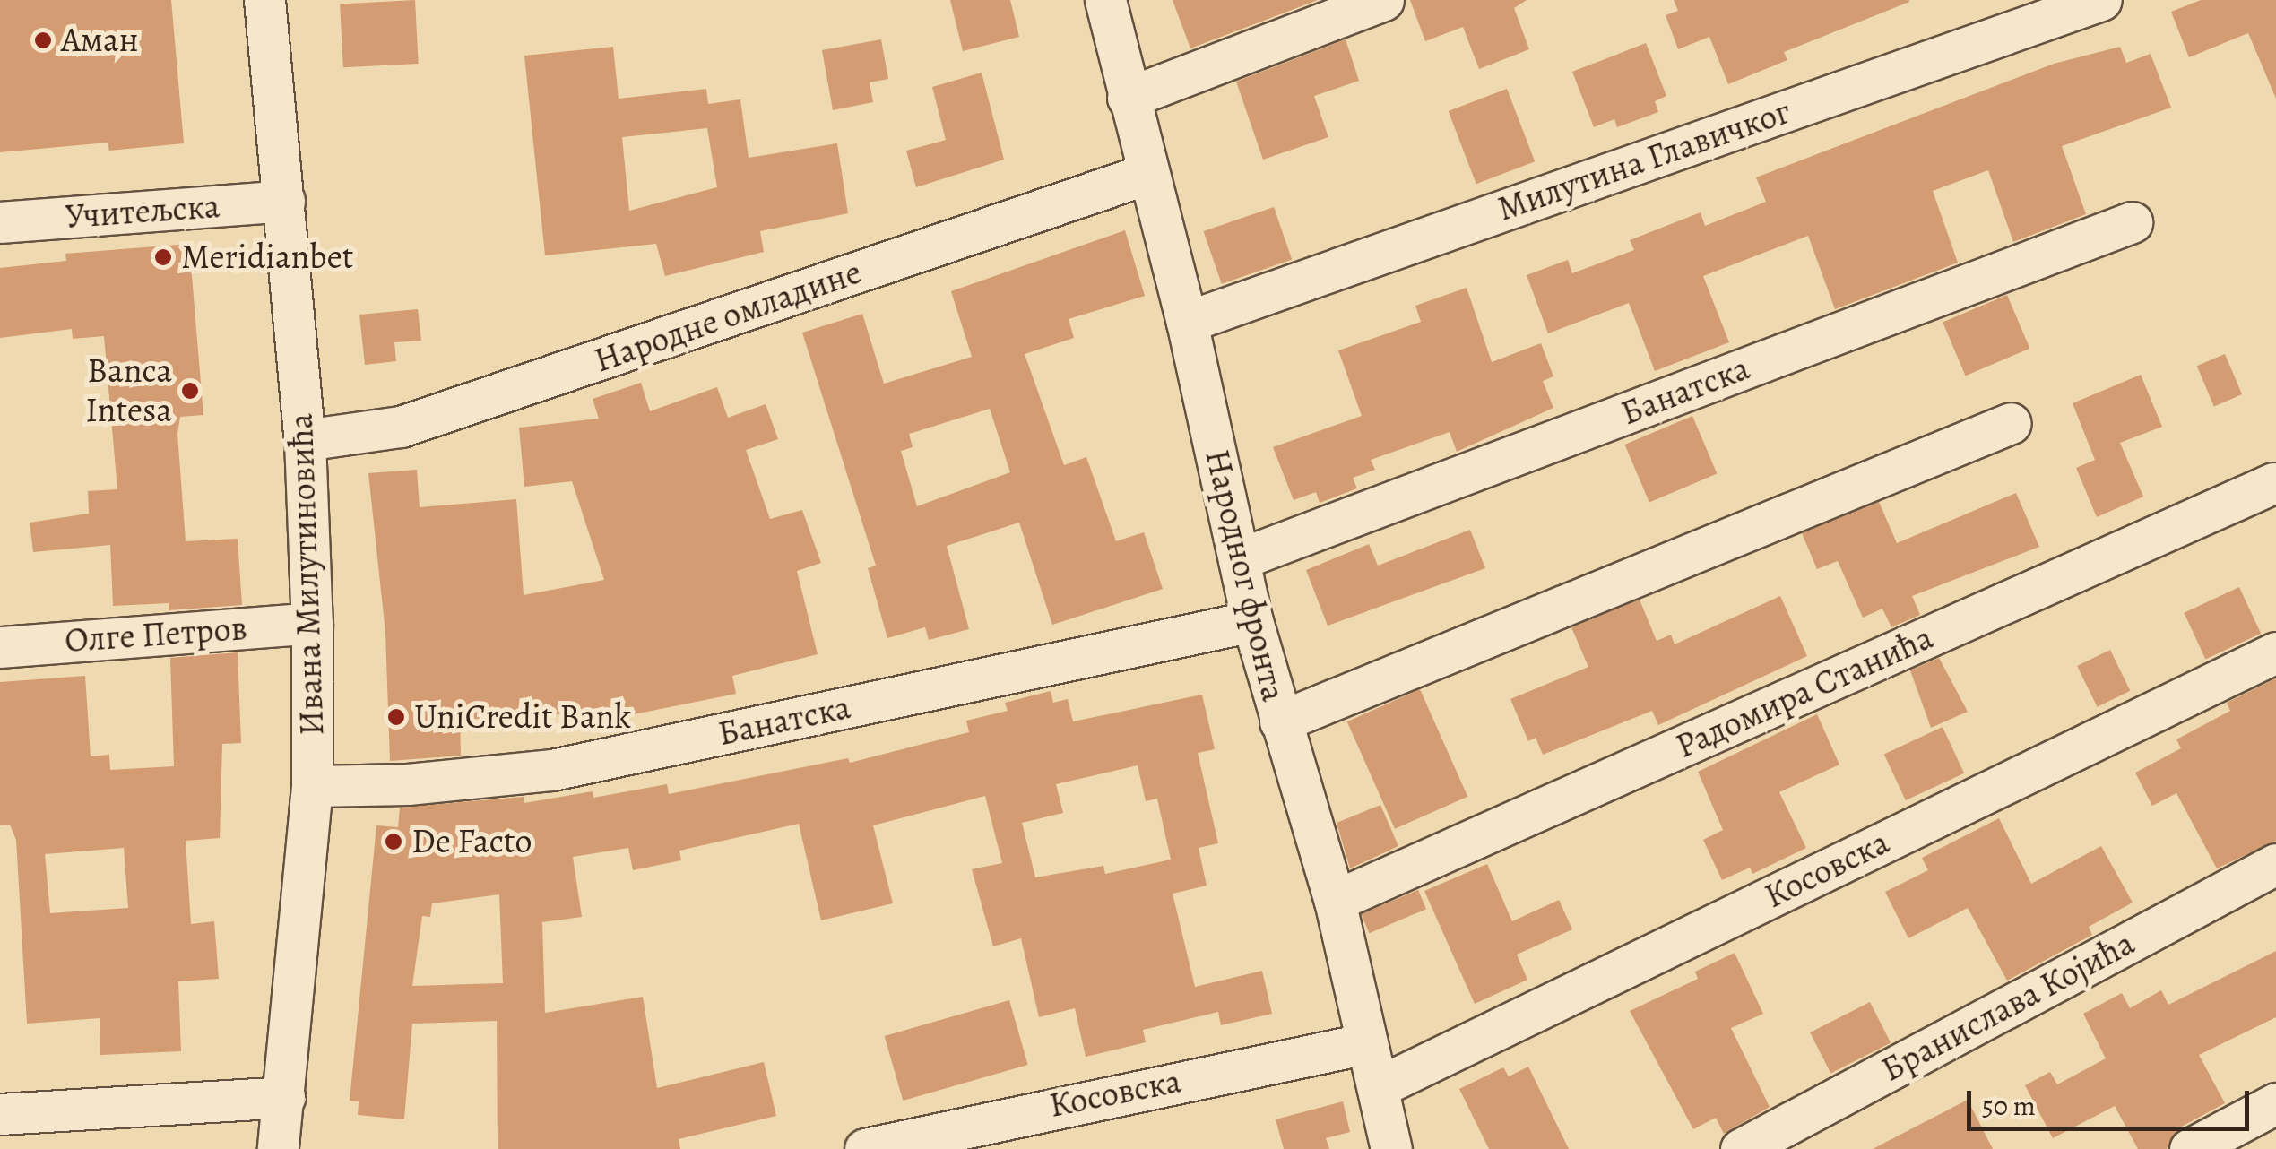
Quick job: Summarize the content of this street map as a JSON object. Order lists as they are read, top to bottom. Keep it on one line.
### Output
{"streets":{"street":["Милутина Главичког","Учитељска","Народне омладине","Банатска","Ивана Милутиновића","Народног фронта","Олге Петров","Радомира Станића","Косовска","Бранислава Којића"]},"crossings":[["Милутина Главичког","Народног фронта"],["Учитељска","Ивана Милутиновића"],["Народне омладине","Ивана Милутиновића"],["Народне омладине","Народног фронта"],["Банатска","Ивана Милутиновића"],["Банатска","Народног фронта"],["Ивана Милутиновића","Олге Петров"],["Народног фронта","Радомира Станића"],["Народног фронта","Косовска"]],"places":["Аман","Meridianbet","Banca Intesa","UniCredit Bank","De Facto"],"scale_bar":"50 m"}
